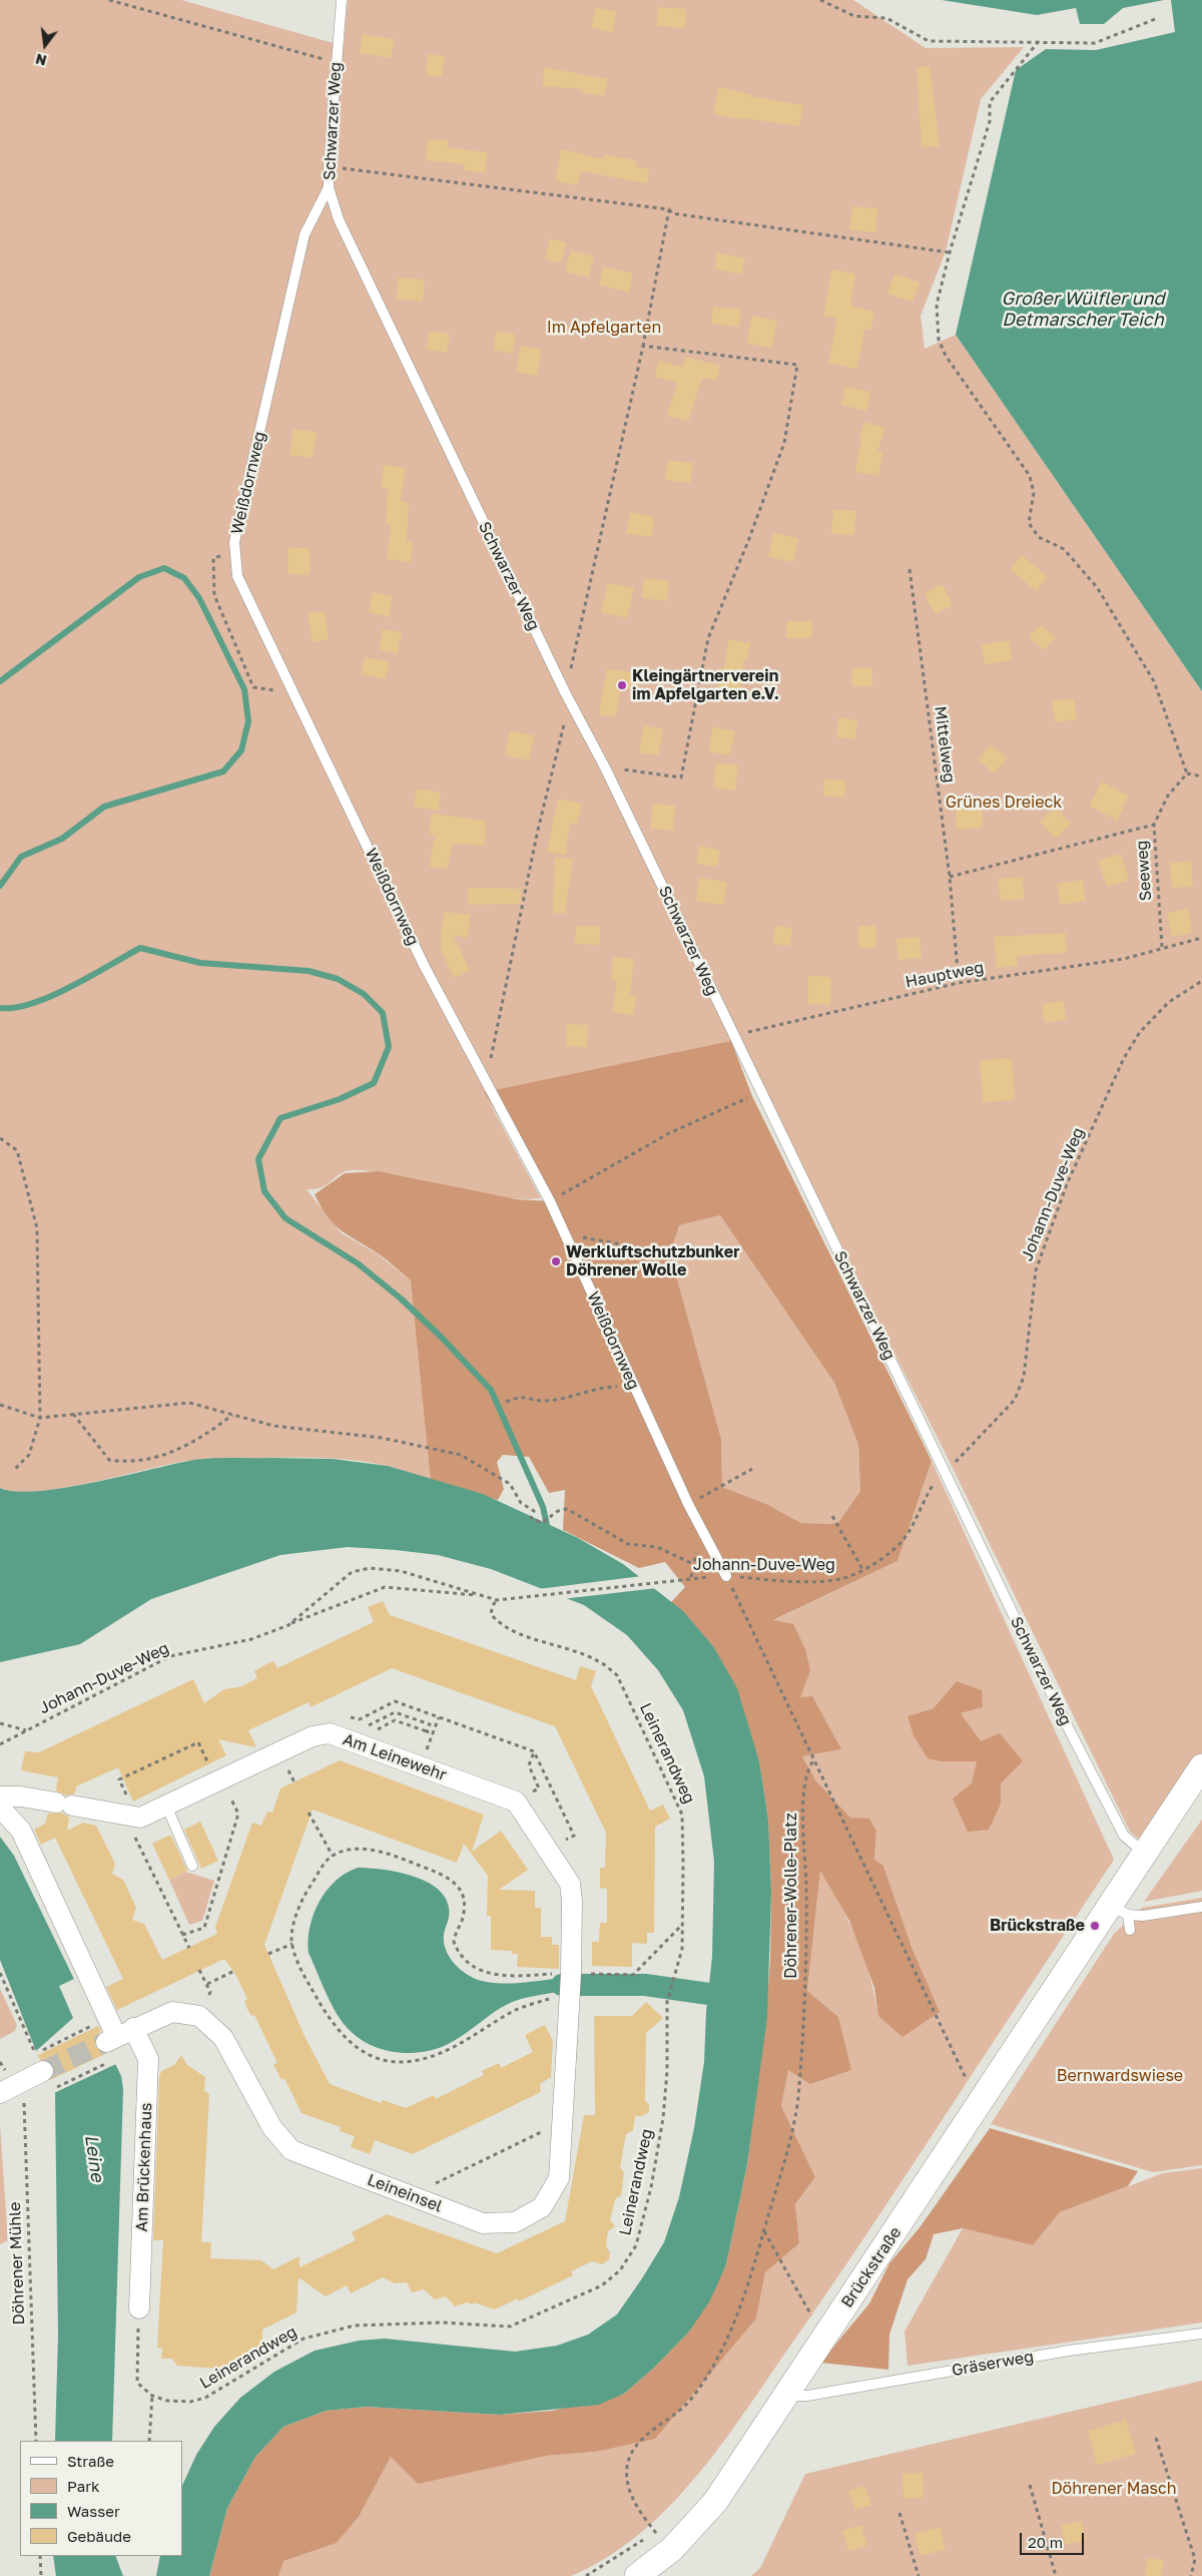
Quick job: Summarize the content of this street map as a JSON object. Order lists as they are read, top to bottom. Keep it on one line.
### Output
{"streets":{"street":["Am Leinewehr","Am Brückenhaus","Leineinsel","Brückstraße"],"lane":["Schwarzer Weg","Weißdornweg","Gräserweg"],"path":["Mittelweg","Seeweg","Hauptweg","Johann-Duve-Weg","Leinerandweg","Döhrener-Wolle-Platz","Döhrener Mühle"]},"crossings":[["Schwarzer Weg","Weißdornweg"],["Schwarzer Weg","Hauptweg"],["Schwarzer Weg","Johann-Duve-Weg"],["Schwarzer Weg","Brückstraße"],["Weißdornweg","Johann-Duve-Weg"],["Mittelweg","Hauptweg"],["Seeweg","Hauptweg"],["Johann-Duve-Weg","Leinerandweg"],["Am Leinewehr","Leineinsel"],["Brückstraße","Gräserweg"]],"water":["Großer Wülfler und Detmarscher Teich","Leine"],"parks":["Im Apfelgarten","Grünes Dreieck","Bernwardswiese","Döhrener Masch"],"places":["Kleingärtnerverein im Apfelgarten e.V.","Werkluftschutzbunker Döhrener Wolle","Brückstraße"],"legend":["Straße","Park","Wasser","Gebäude"],"scale_bar":"20 m","north":"bottom"}
